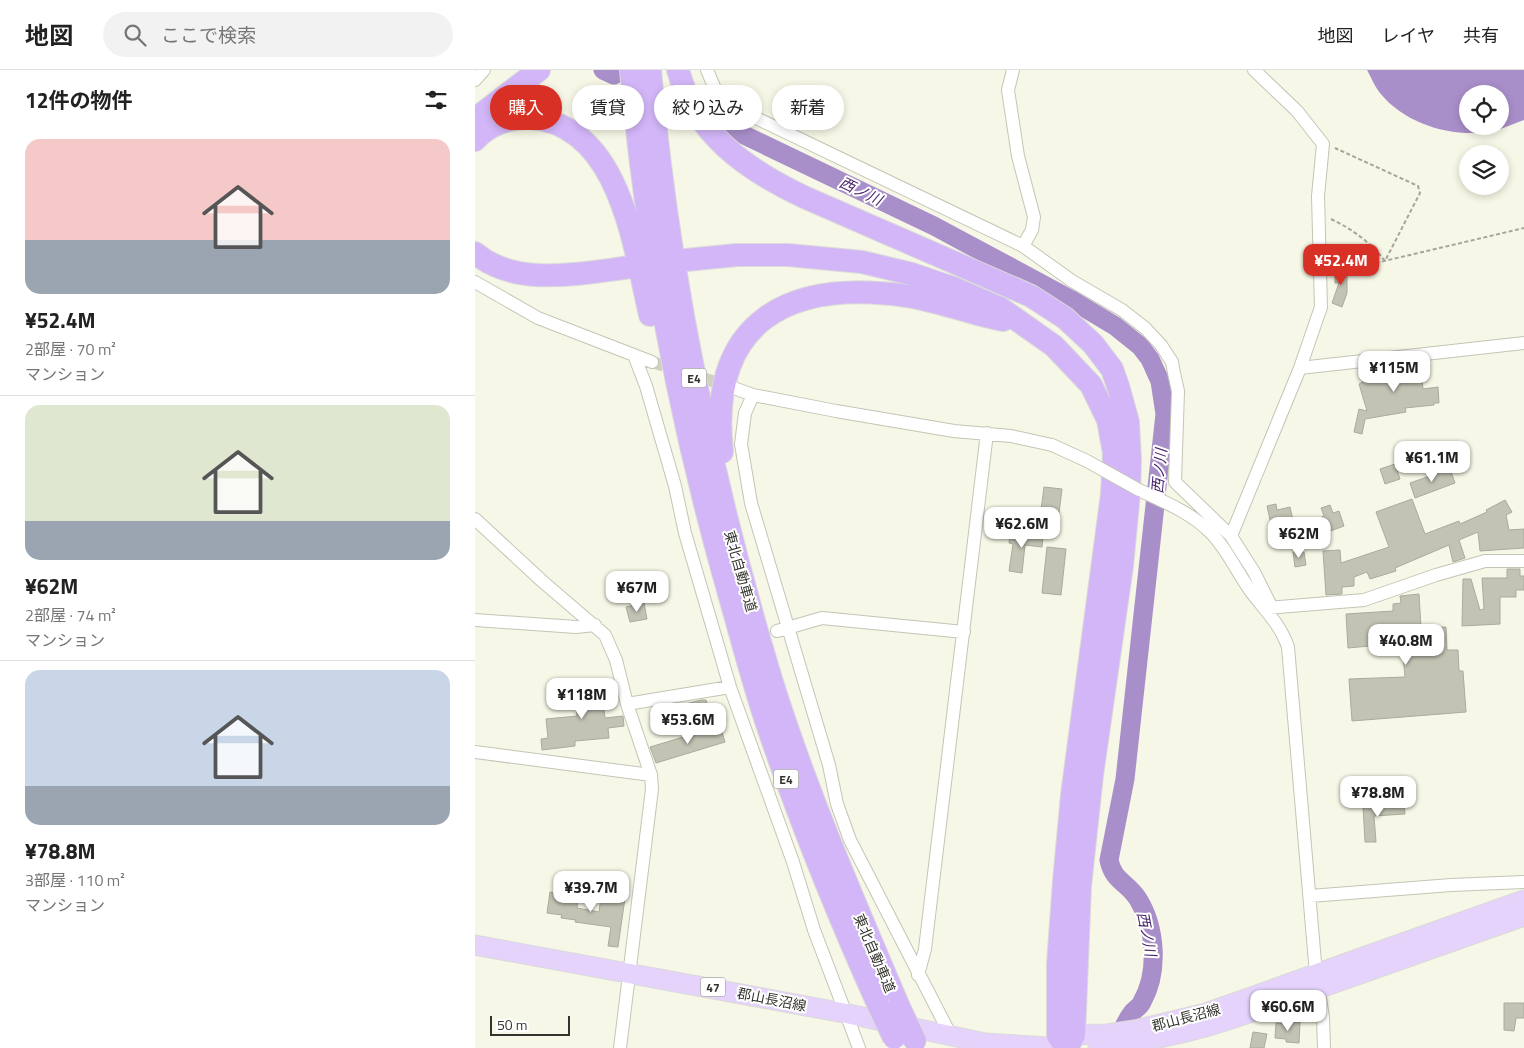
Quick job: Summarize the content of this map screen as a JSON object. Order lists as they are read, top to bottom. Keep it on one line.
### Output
{"streets":{"highway":["E4","東北自動車道"],"main road":["47","郡山長沼線"]},"water":["西ノ川"],"scale_bar":"50 m","page":{"header":"地図","search":"ここで検索","nav":["地図","レイヤ","共有"],"heading":"12件の物件","chip":["購入","賃貸","絞り込み","新着"],"list":[{"name":"¥52.4M","note":"2部屋 · 70 m² · マンション"},{"name":"¥62M","note":"2部屋 · 74 m² · マンション"},{"name":"¥78.8M","note":"3部屋 · 110 m² · マンション"}],"price":["¥52.4M","¥115M","¥61.1M","¥62.6M","¥62M","¥67M","¥40.8M","¥118M","¥53.6M","¥78.8M","¥39.7M","¥60.6M"],"scale":"50 m"}}
